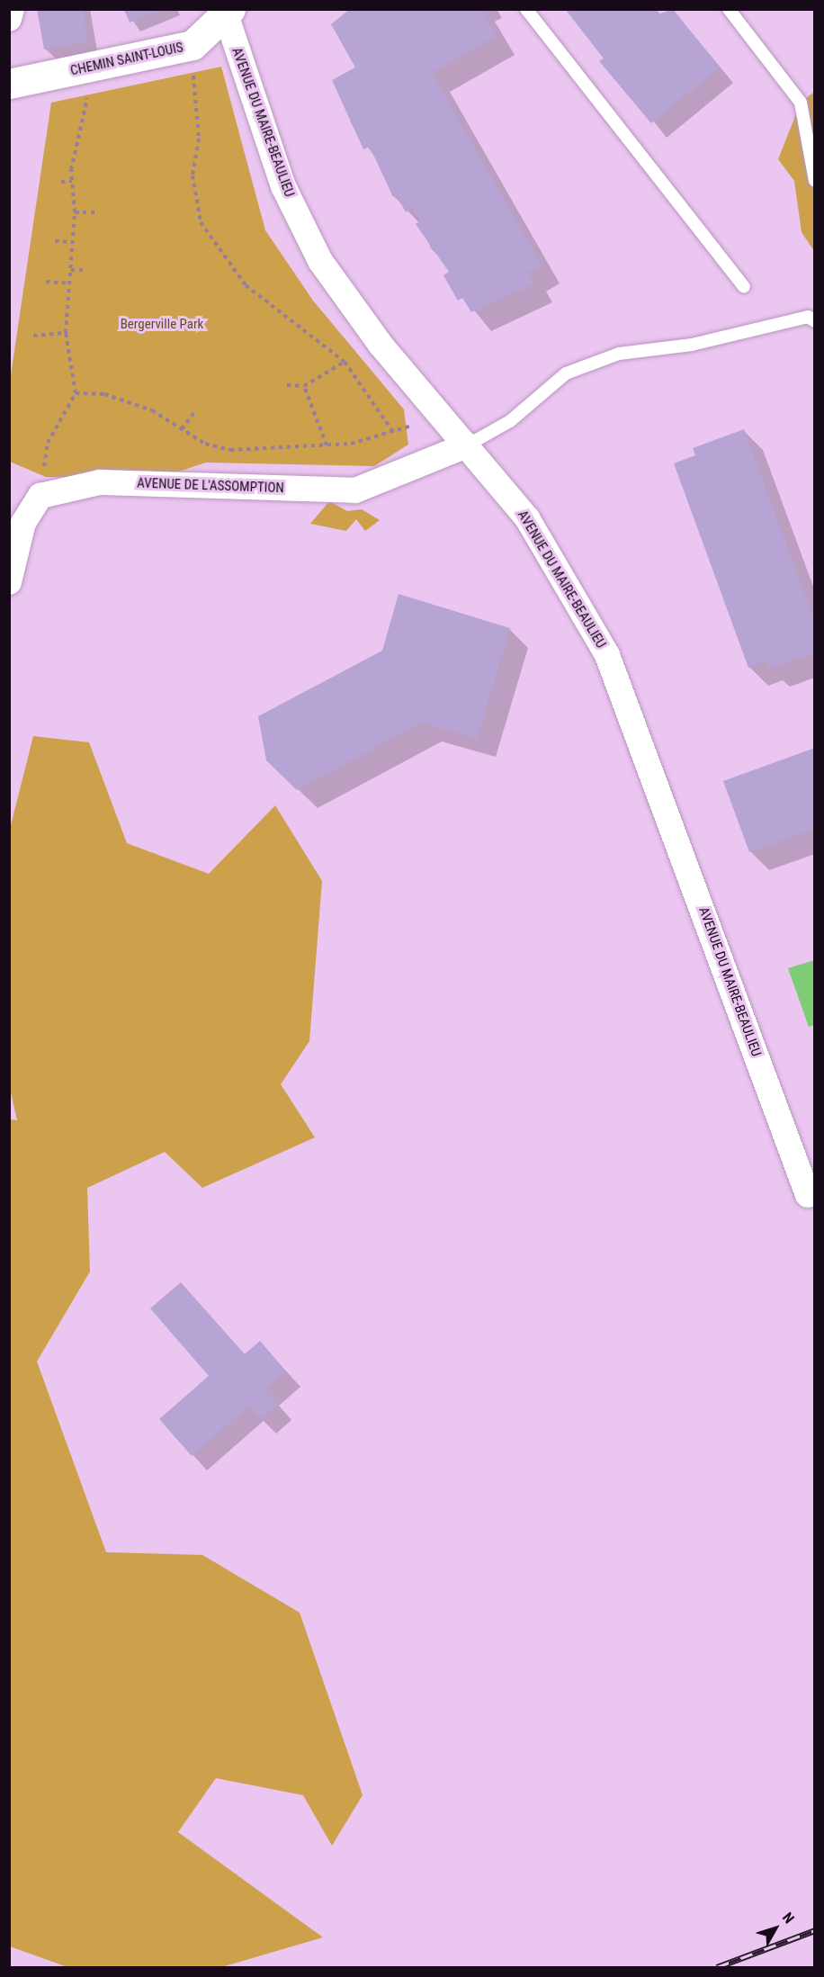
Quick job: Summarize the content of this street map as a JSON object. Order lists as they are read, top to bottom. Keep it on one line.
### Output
{"streets":{"street":["CHEMIN SAINT-LOUIS","AVENUE DU MAIRE-BEAULIEU","AVENUE DE L'ASSOMPTION"]},"crossings":[["CHEMIN SAINT-LOUIS","AVENUE DU MAIRE-BEAULIEU"],["AVENUE DU MAIRE-BEAULIEU","AVENUE DE L'ASSOMPTION"]],"parks":["Bergerville Park"],"north":"top right"}
